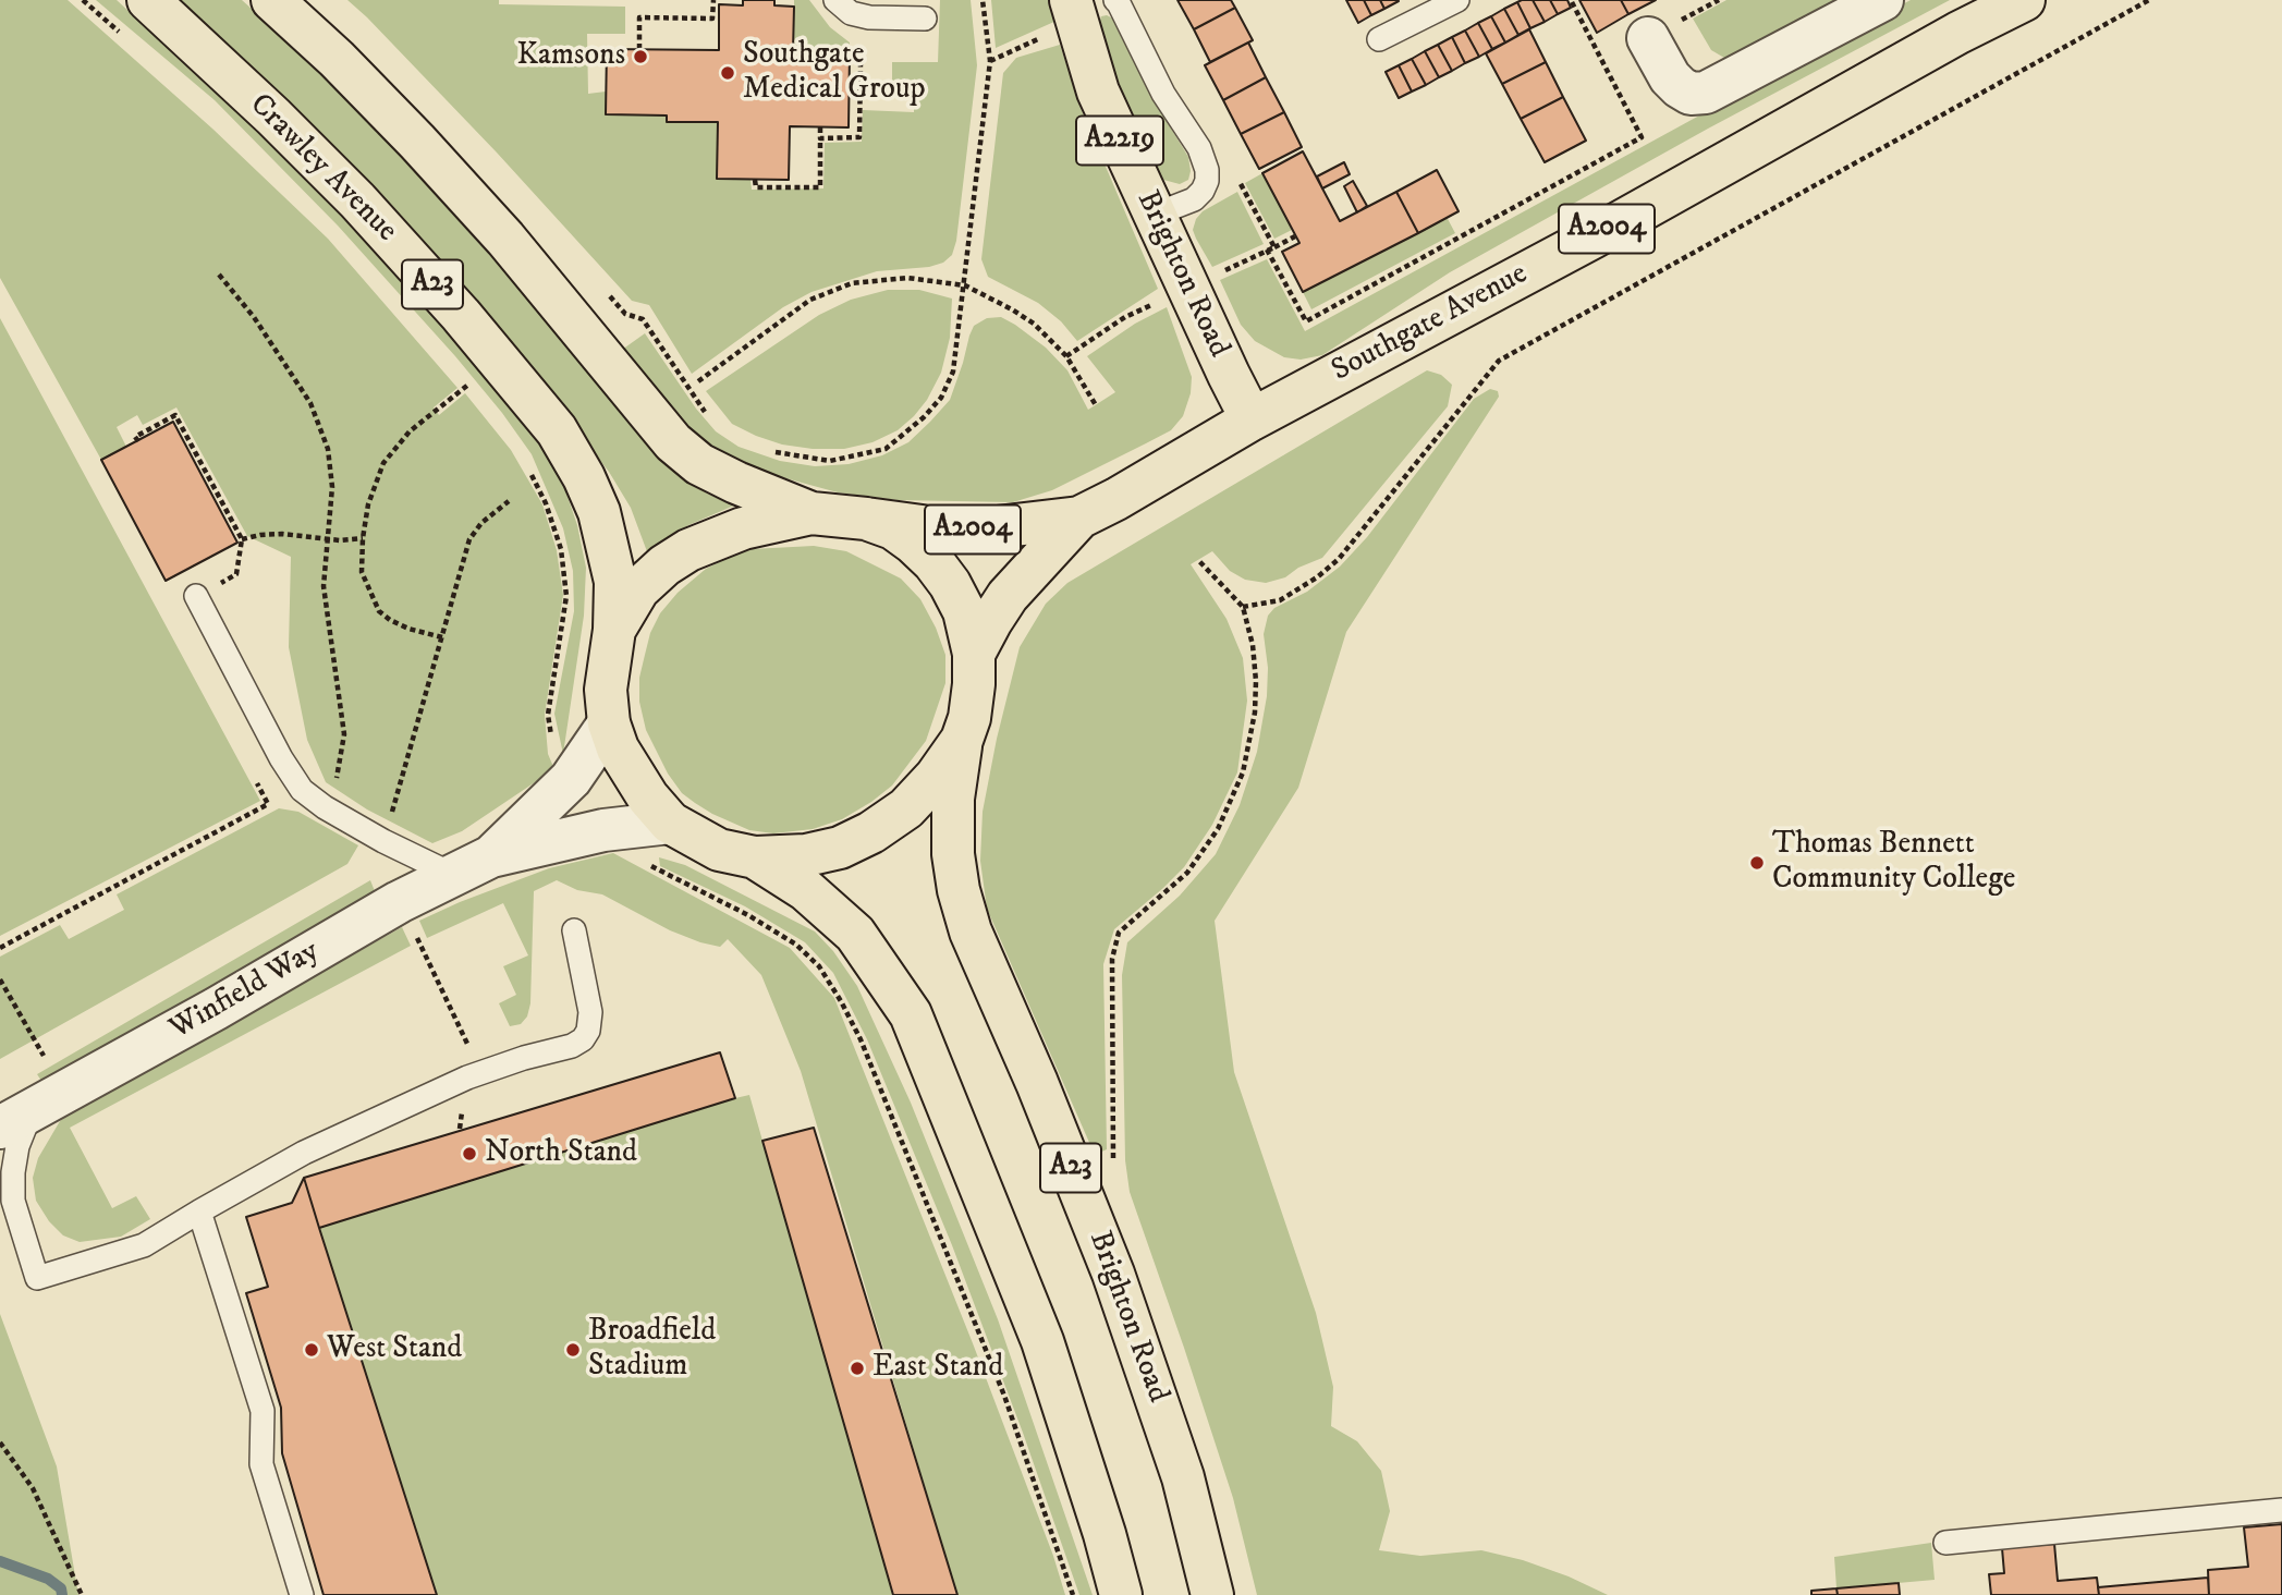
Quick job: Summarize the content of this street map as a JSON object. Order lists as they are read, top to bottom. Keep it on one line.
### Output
{"streets":{"main road":["A2219","Crawley Avenue","A2004","Brighton Road","A23","Southgate Avenue"],"street":["Winfield Way"]},"crossings":[["Brighton Road","Southgate Avenue"],["A23","Southgate Avenue"]],"places":["Kamsons","Southgate Medical Group","Thomas Bennett Community College","North Stand","West Stand","Broadfield Stadium","East Stand"]}
